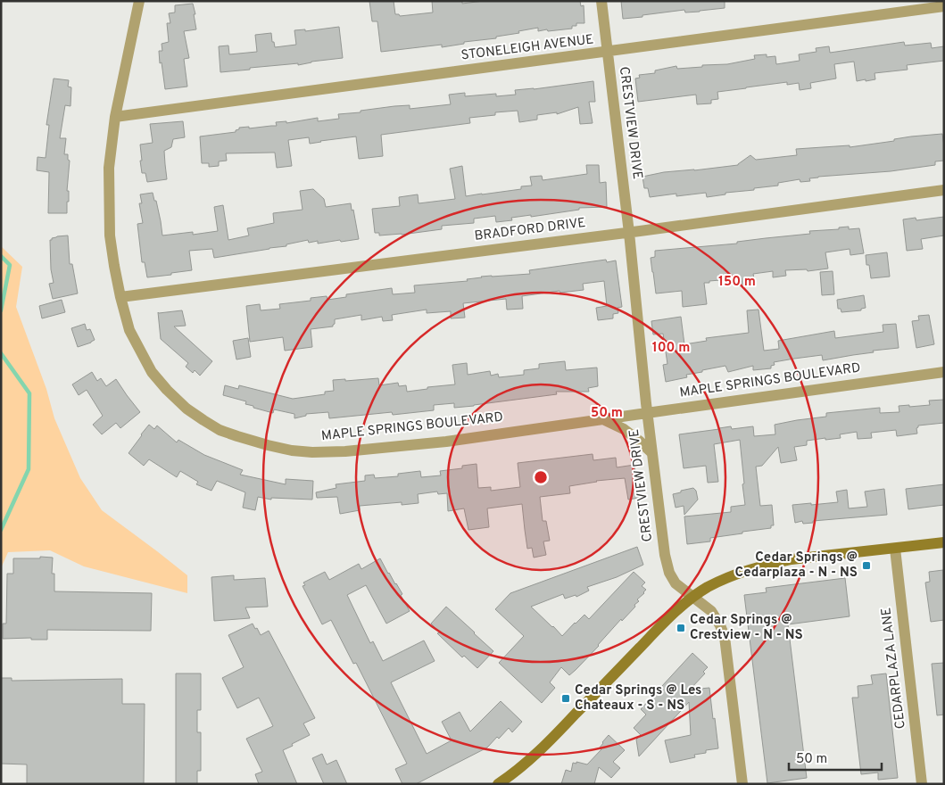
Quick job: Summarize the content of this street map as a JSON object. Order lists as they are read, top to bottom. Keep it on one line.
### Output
{"streets":{"street":["STONELEIGH AVENUE","CRESTVIEW DRIVE","BRADFORD DRIVE","MAPLE SPRINGS BOULEVARD","CEDARPLAZA LANE"]},"crossings":[["STONELEIGH AVENUE","CRESTVIEW DRIVE"],["STONELEIGH AVENUE","MAPLE SPRINGS BOULEVARD"],["CRESTVIEW DRIVE","BRADFORD DRIVE"],["CRESTVIEW DRIVE","MAPLE SPRINGS BOULEVARD"],["BRADFORD DRIVE","MAPLE SPRINGS BOULEVARD"]],"places":{"transit":["Cedar Springs @ Cedarplaza - N - NS","Cedar Springs @ Crestview - N - NS","Cedar Springs @ Les Chateaux - S - NS"]},"scale_bar":"50 m","rings":["150 m","100 m","50 m"]}
